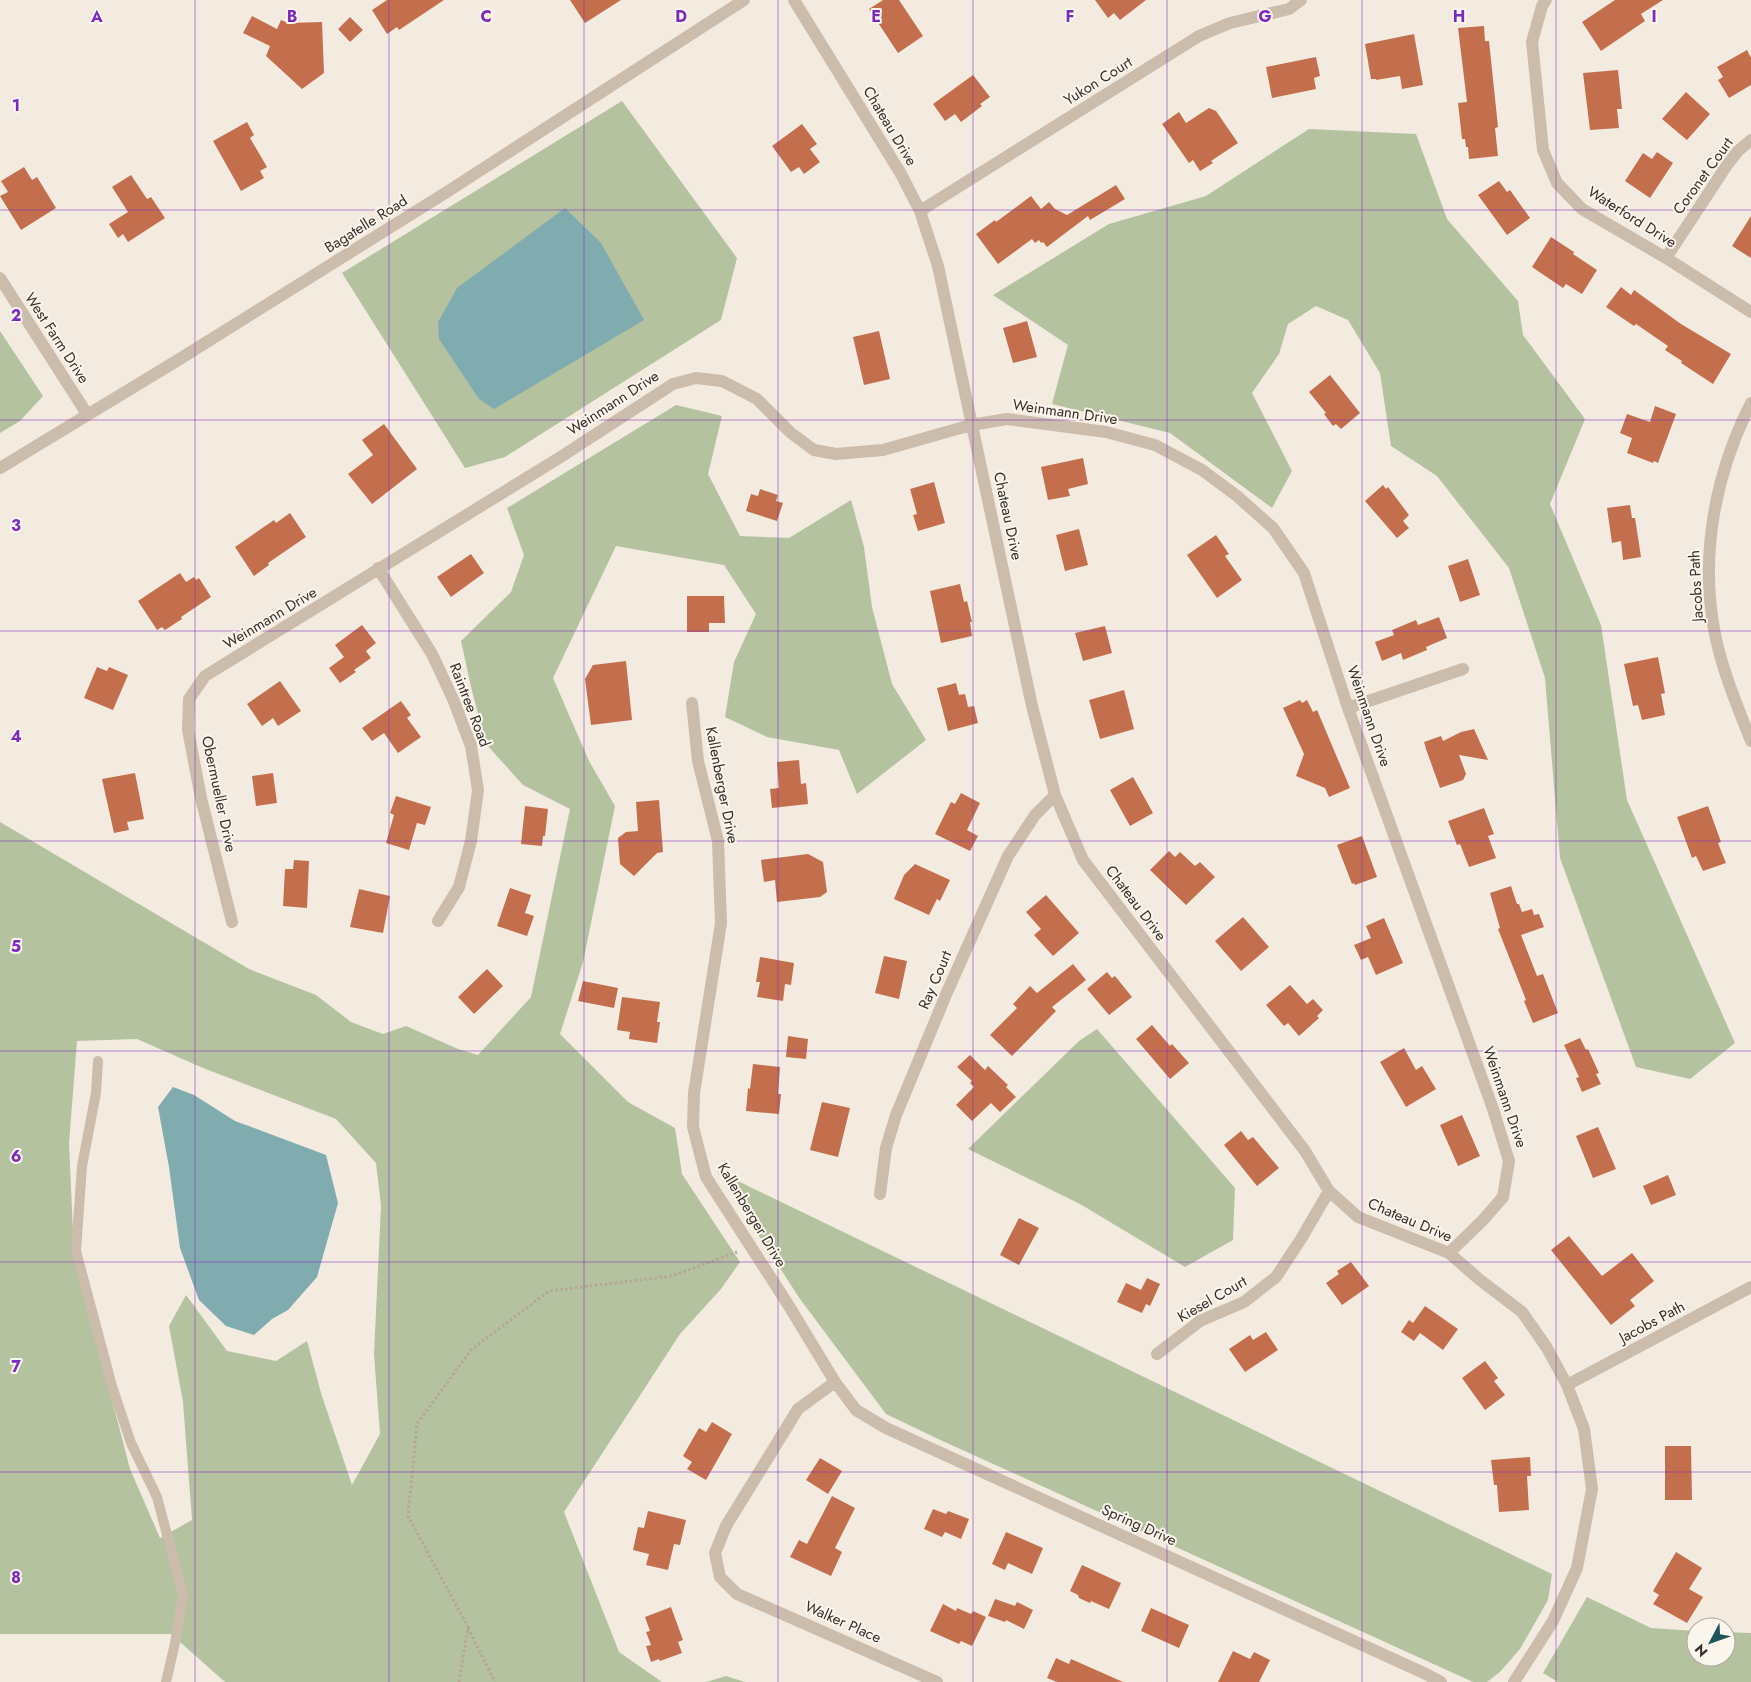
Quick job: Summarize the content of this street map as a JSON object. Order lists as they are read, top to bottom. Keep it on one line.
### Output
{"streets":{"street":["Yukon Court","Chateau Drive","Coronet Court","Waterford Drive","Bagatelle Road","West Farm Drive","Weinmann Drive","Jacobs Path","Raintree Road","Kallenberger Drive","Obermueller Drive","Ray Court","Kiesel Court","Spring Drive","Walker Place"]},"crossings":[["Yukon Court","Chateau Drive"],["Chateau Drive","Weinmann Drive"],["Chateau Drive","Jacobs Path"],["Chateau Drive","Ray Court"],["Chateau Drive","Kiesel Court"],["Coronet Court","Waterford Drive"],["Bagatelle Road","West Farm Drive"],["Weinmann Drive","Raintree Road"],["Weinmann Drive","Obermueller Drive"],["Kallenberger Drive","Spring Drive"],["Kallenberger Drive","Walker Place"],["Spring Drive","Walker Place"]],"north":"bottom left","grid":{"columns":["A","B","C","D","E","F","G","H","I"],"rows":["1","2","3","4","5","6","7","8"]}}
